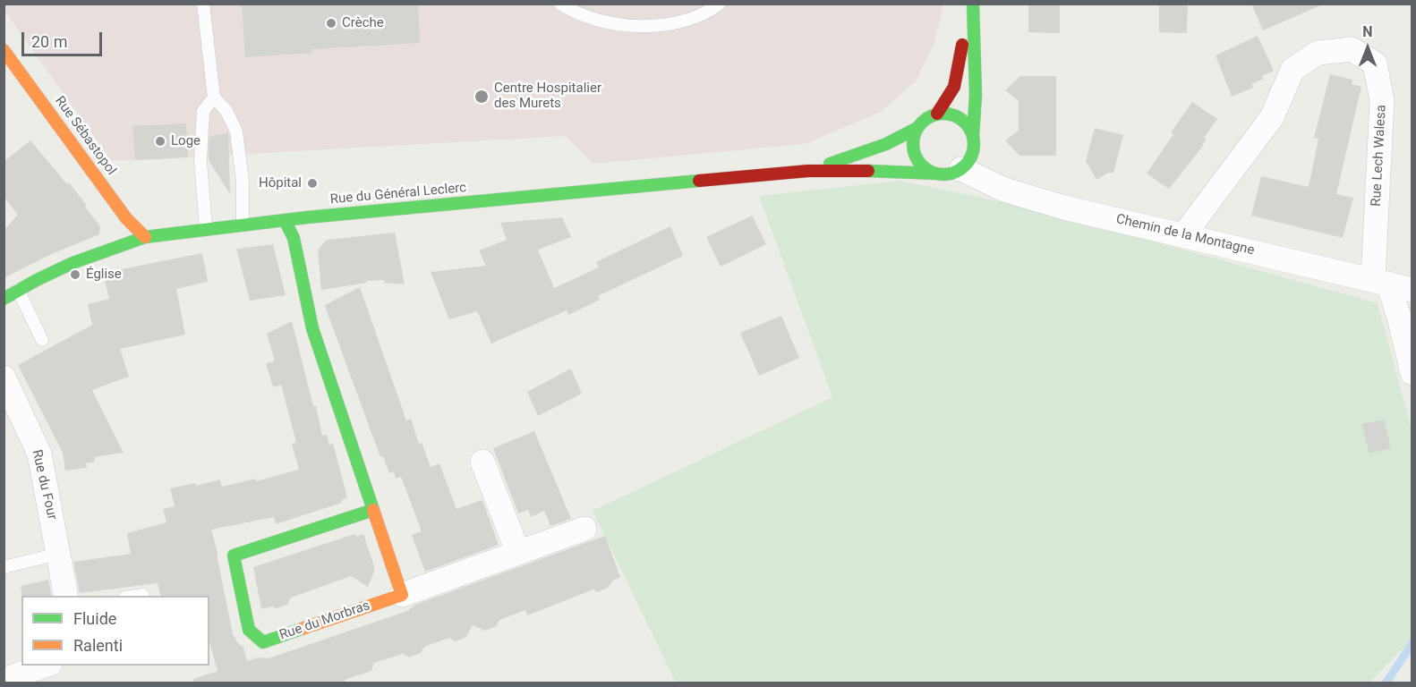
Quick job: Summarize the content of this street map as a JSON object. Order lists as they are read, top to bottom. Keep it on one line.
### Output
{"streets":{"main road":["Rue Sébastopol","Rue du Général Leclerc","Rue du Morbras"],"street":["Rue Lech Walesa","Chemin de la Montagne","Rue du Four"]},"crossings":[["Rue Sébastopol","Rue du Général Leclerc"],["Rue Lech Walesa","Chemin de la Montagne"],["Rue du Général Leclerc","Chemin de la Montagne"]],"places":["Crèche","Centre Hospitalier des Murets","Loge","Hôpital","Église"],"legend":["Fluide","Ralenti"],"scale_bar":"20 m","north":"top"}
